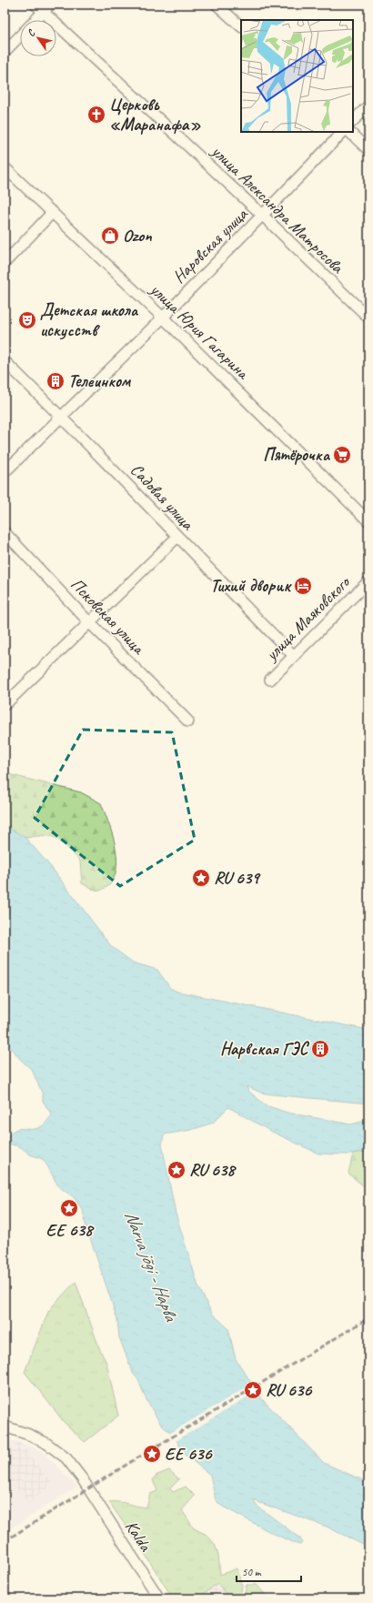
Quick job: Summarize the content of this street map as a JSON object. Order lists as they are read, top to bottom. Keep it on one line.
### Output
{"streets":{"street":["улица Александра Матросова","Наровская улица","улица Юрия Гагарина","Садовая улица","Псковская улица","улица Маяковского","Kalda"]},"crossings":[["улица Александра Матросова","Наровская улица"],["Наровская улица","улица Юрия Гагарина"],["Наровская улица","Садовая улица"],["Садовая улица","улица Маяковского"]],"water":["Narva jõgi - Нарва"],"places":{"church":["Церковь «Маранафа»"],"shop":["Ozon"],"theatre":["Детская школа искусств"],"building":["Телеинком","Нарвская ГЭС"],"supermarket":["Пятёрочка"],"hotel":["Тихий дворик"],"place":["RU 639","RU 638","EE 638","RU 636","EE 636"]},"scale_bar":"50 m","north":"top left"}
